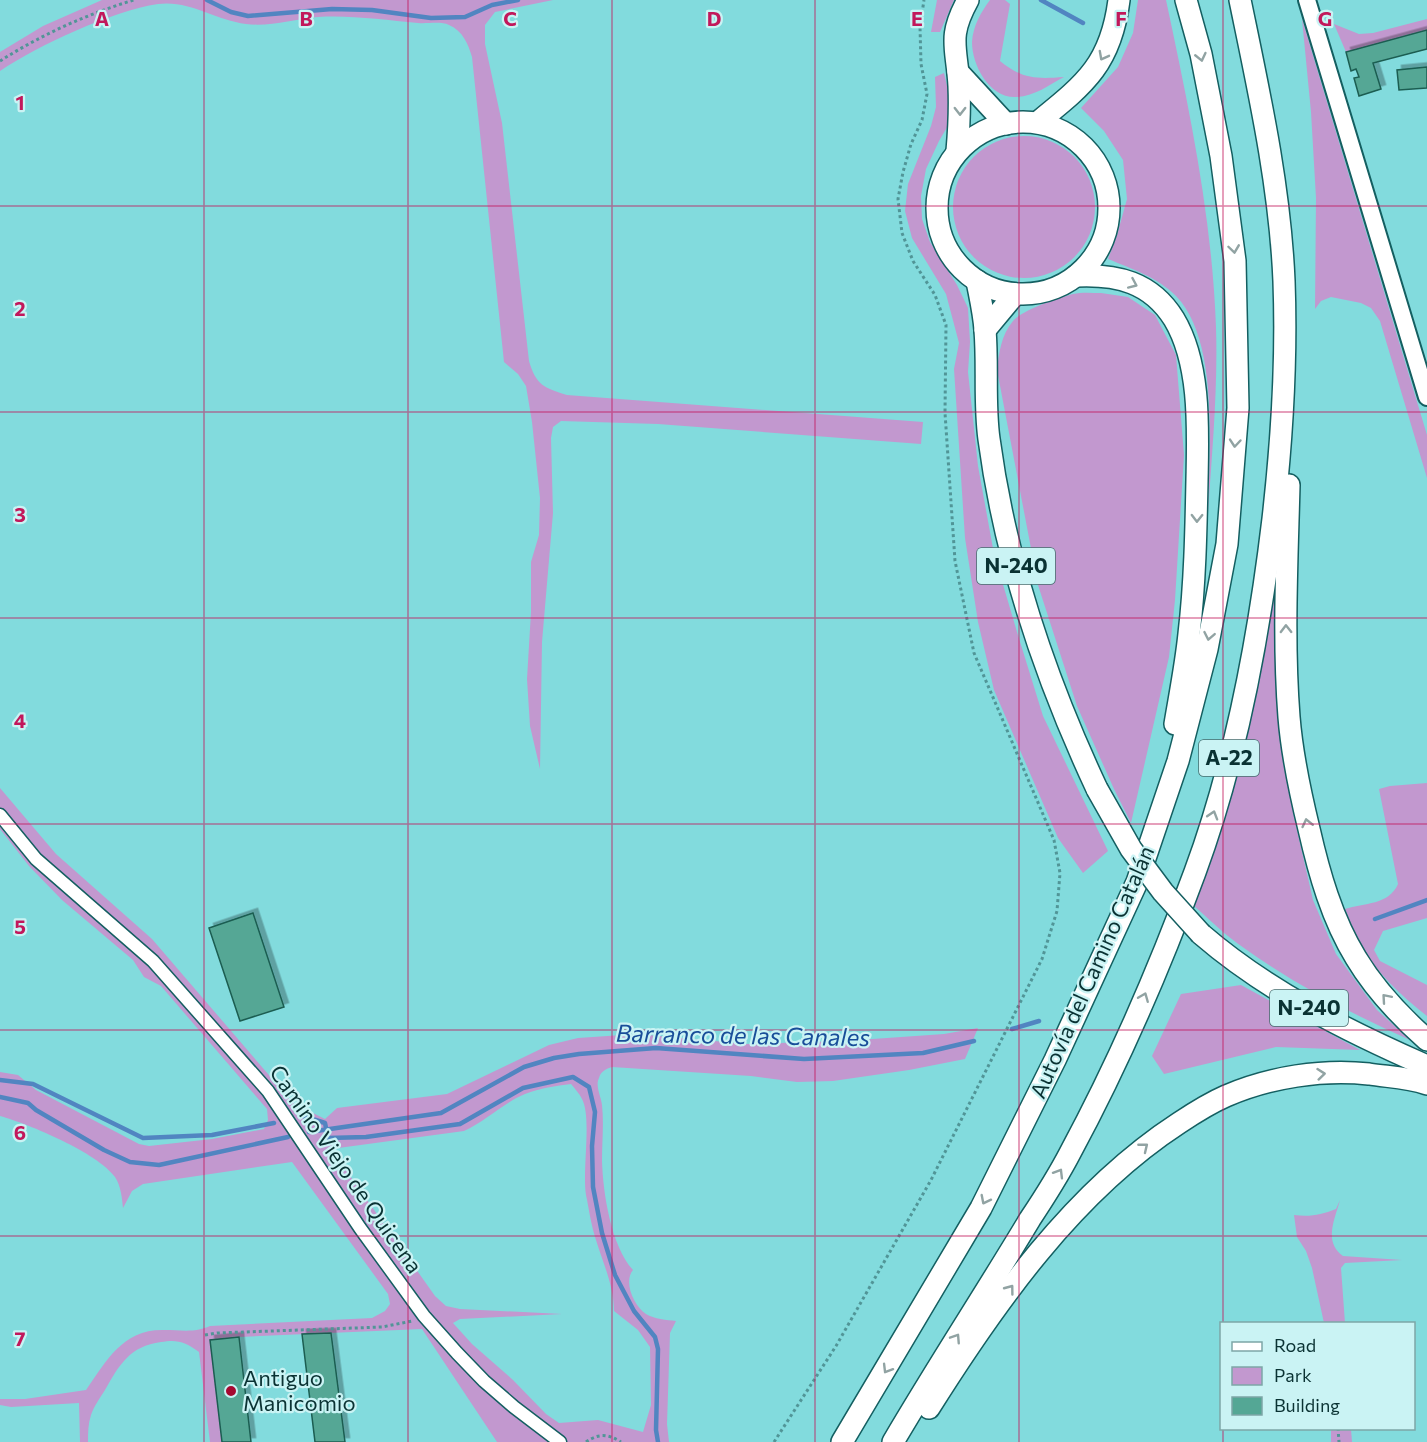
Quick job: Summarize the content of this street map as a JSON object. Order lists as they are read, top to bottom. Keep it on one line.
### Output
{"streets":{"highway":["N-240","A-22","Autovía del Camino Catalán"],"street":["Camino Viejo de Quicena"]},"water":["Barranco de las Canales"],"places":["Antiguo Manicomio"],"legend":["Road","Park","Building"],"grid":{"columns":["A","B","C","D","E","F","G"],"rows":["1","2","3","4","5","6","7"]}}
